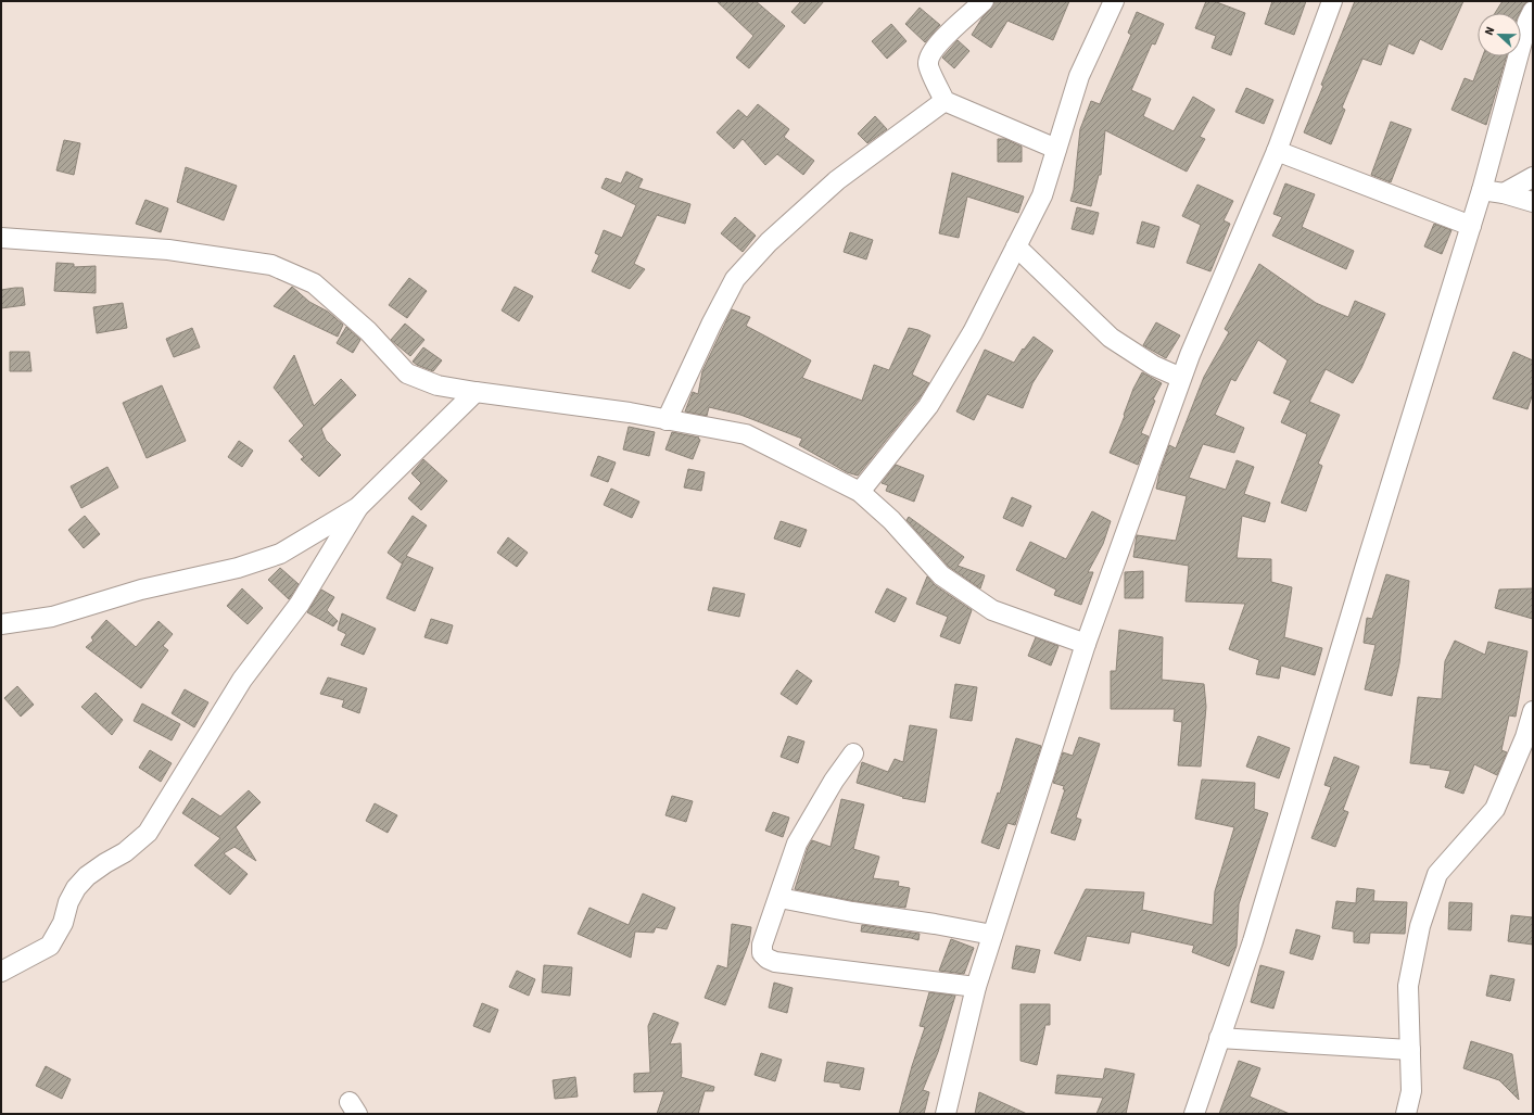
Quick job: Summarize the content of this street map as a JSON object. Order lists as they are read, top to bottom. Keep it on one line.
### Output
{"north":"left"}
